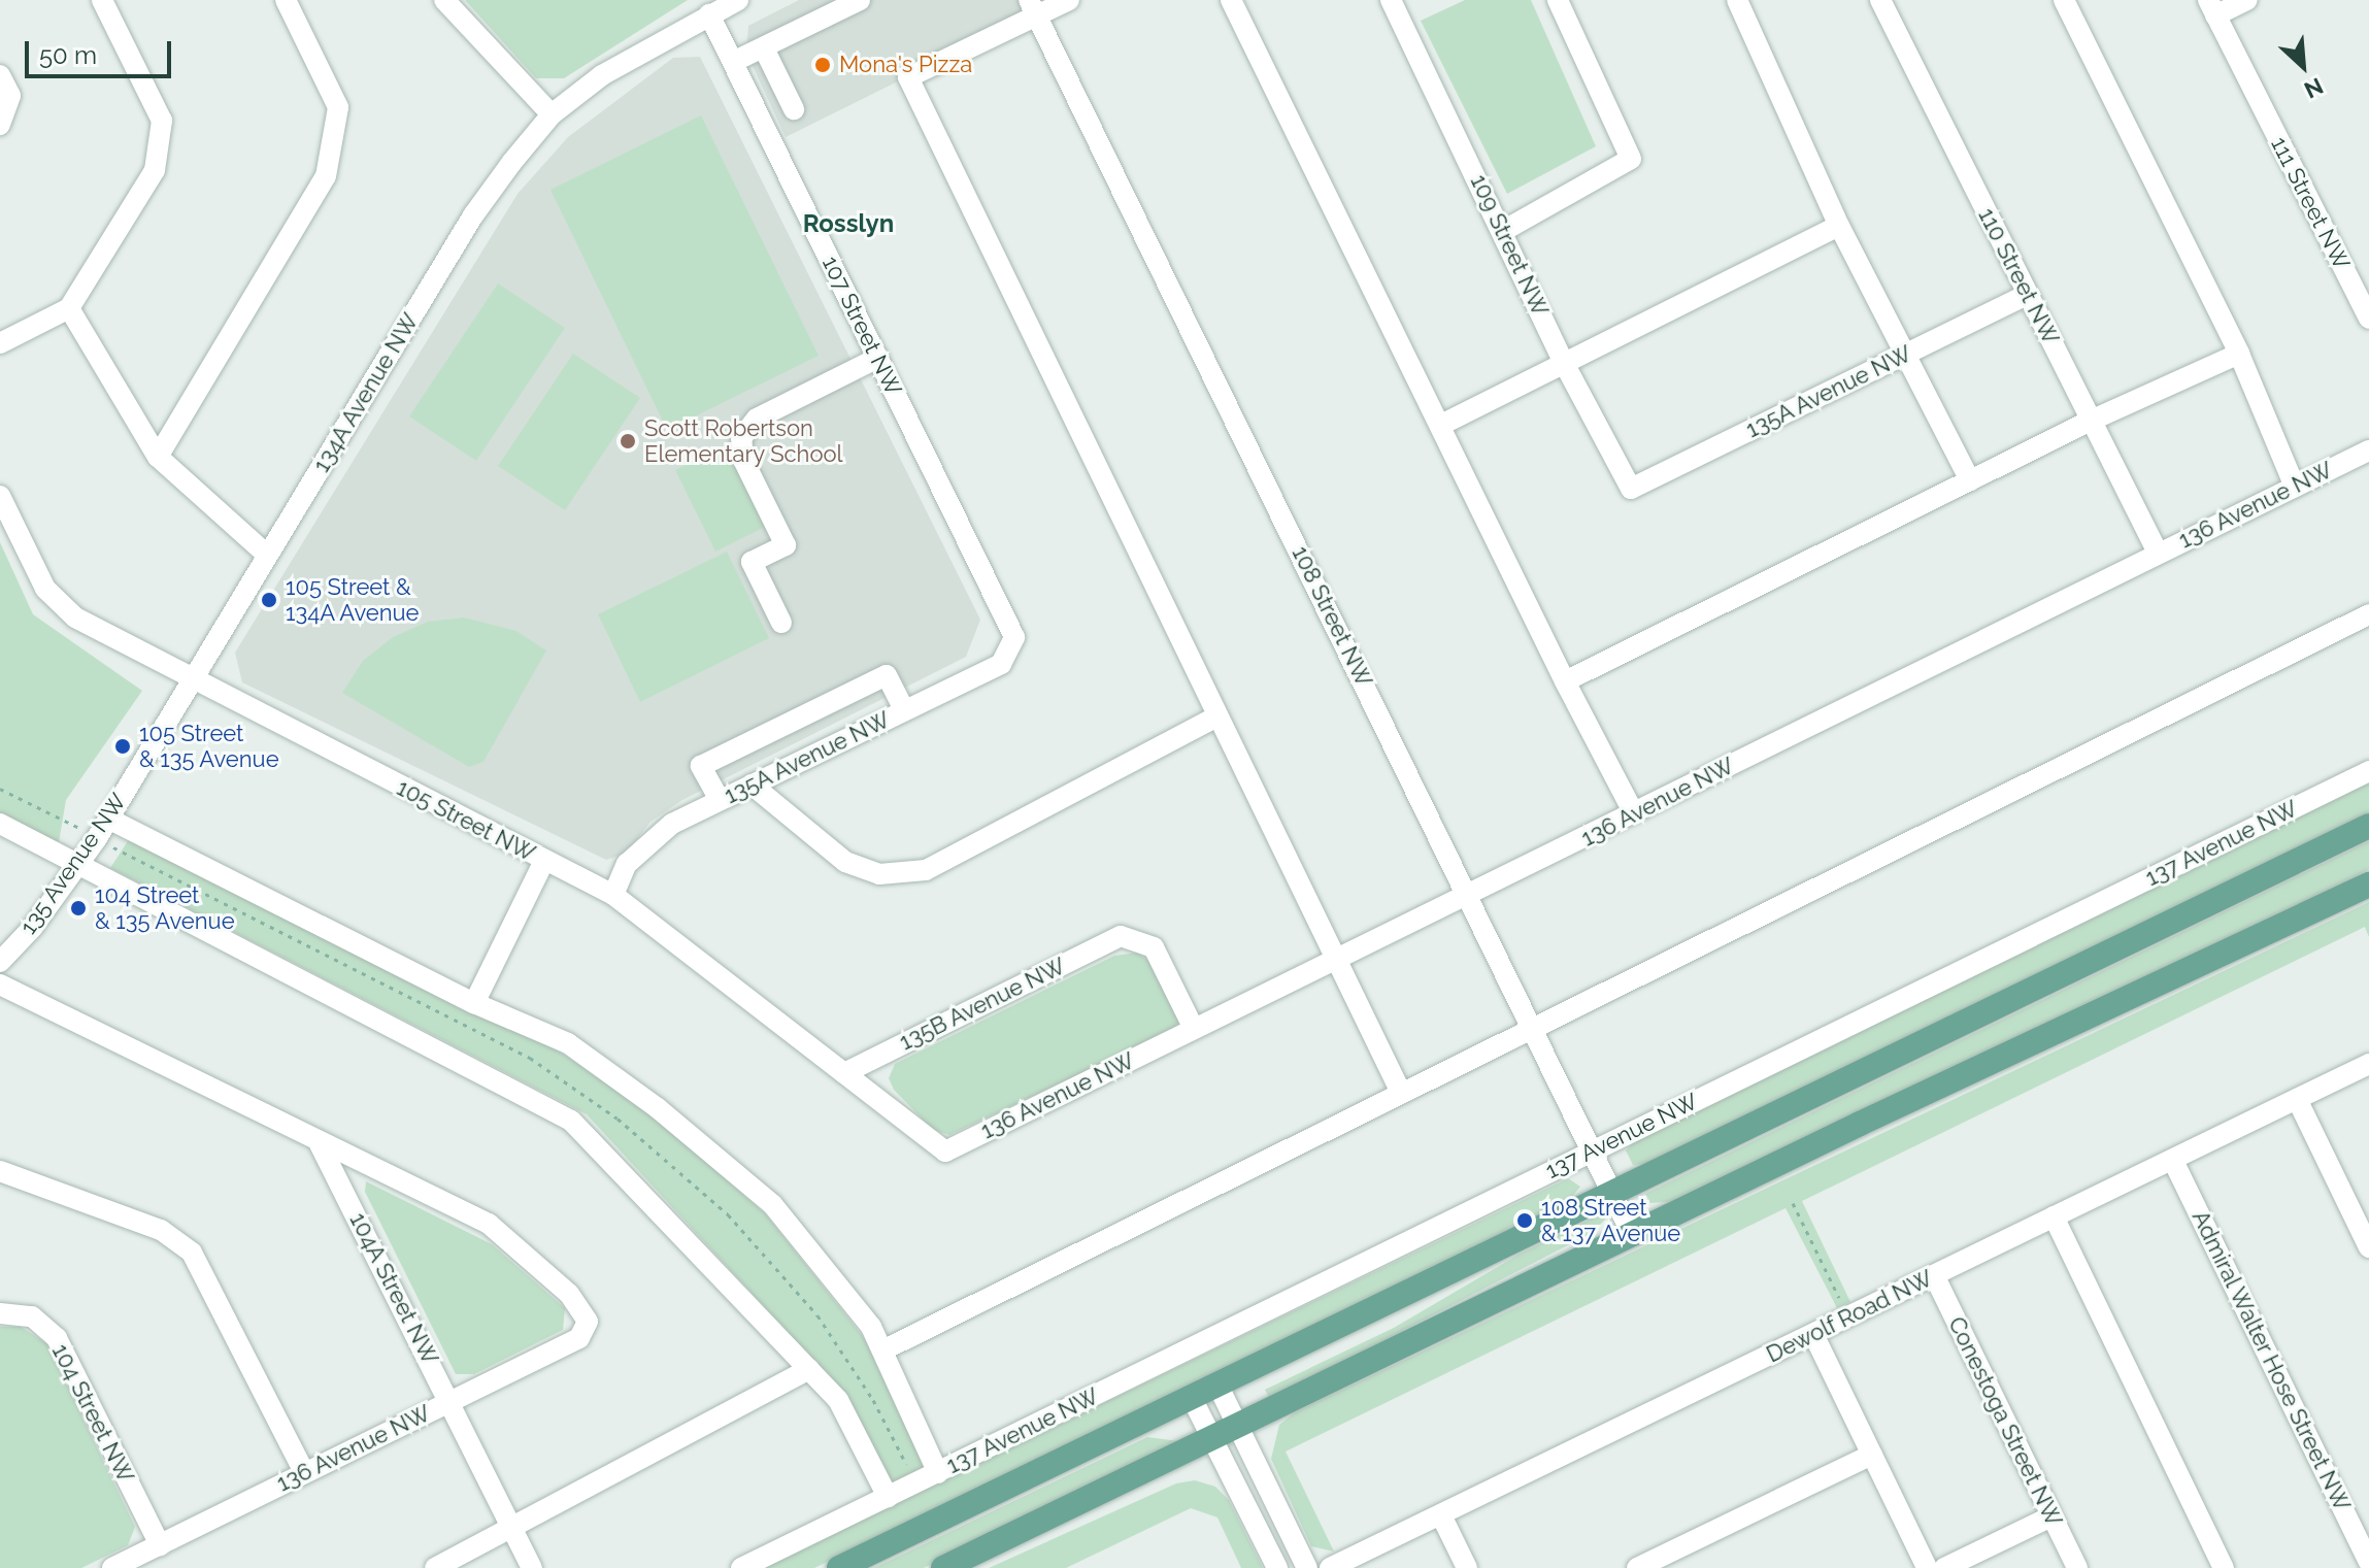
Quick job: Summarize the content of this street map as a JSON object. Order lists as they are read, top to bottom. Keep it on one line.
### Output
{"streets":{"main road":["137 Avenue NW"],"street":["111 Street NW","109 Street NW","110 Street NW","107 Street NW","135A Avenue NW","134A Avenue NW","136 Avenue NW","108 Street NW","105 Street NW","135 Avenue NW","135B Avenue NW","104A Street NW","Dewolf Road NW","Admiral Walter Hose Street NW","104 Street NW","Conestoga Street NW"]},"crossings":[["109 Street NW","135A Avenue NW"],["110 Street NW","135A Avenue NW"],["110 Street NW","136 Avenue NW"],["107 Street NW","135A Avenue NW"],["107 Street NW","134A Avenue NW"],["135A Avenue NW","105 Street NW"],["134A Avenue NW","105 Street NW"],["134A Avenue NW","135 Avenue NW"],["136 Avenue NW","108 Street NW"],["136 Avenue NW","105 Street NW"],["136 Avenue NW","135B Avenue NW"],["136 Avenue NW","104A Street NW"],["136 Avenue NW","104 Street NW"],["108 Street NW","137 Avenue NW"],["105 Street NW","135 Avenue NW"],["105 Street NW","135B Avenue NW"],["Dewolf Road NW","Admiral Walter Hose Street NW"],["Dewolf Road NW","Conestoga Street NW"]],"districts":["Rosslyn"],"places":["Mona's Pizza","Scott Robertson Elementary School","105 Street & 134A Avenue","105 Street & 135 Avenue","104 Street & 135 Avenue","108 Street & 137 Avenue"],"scale_bar":"50 m","north":"bottom right"}
